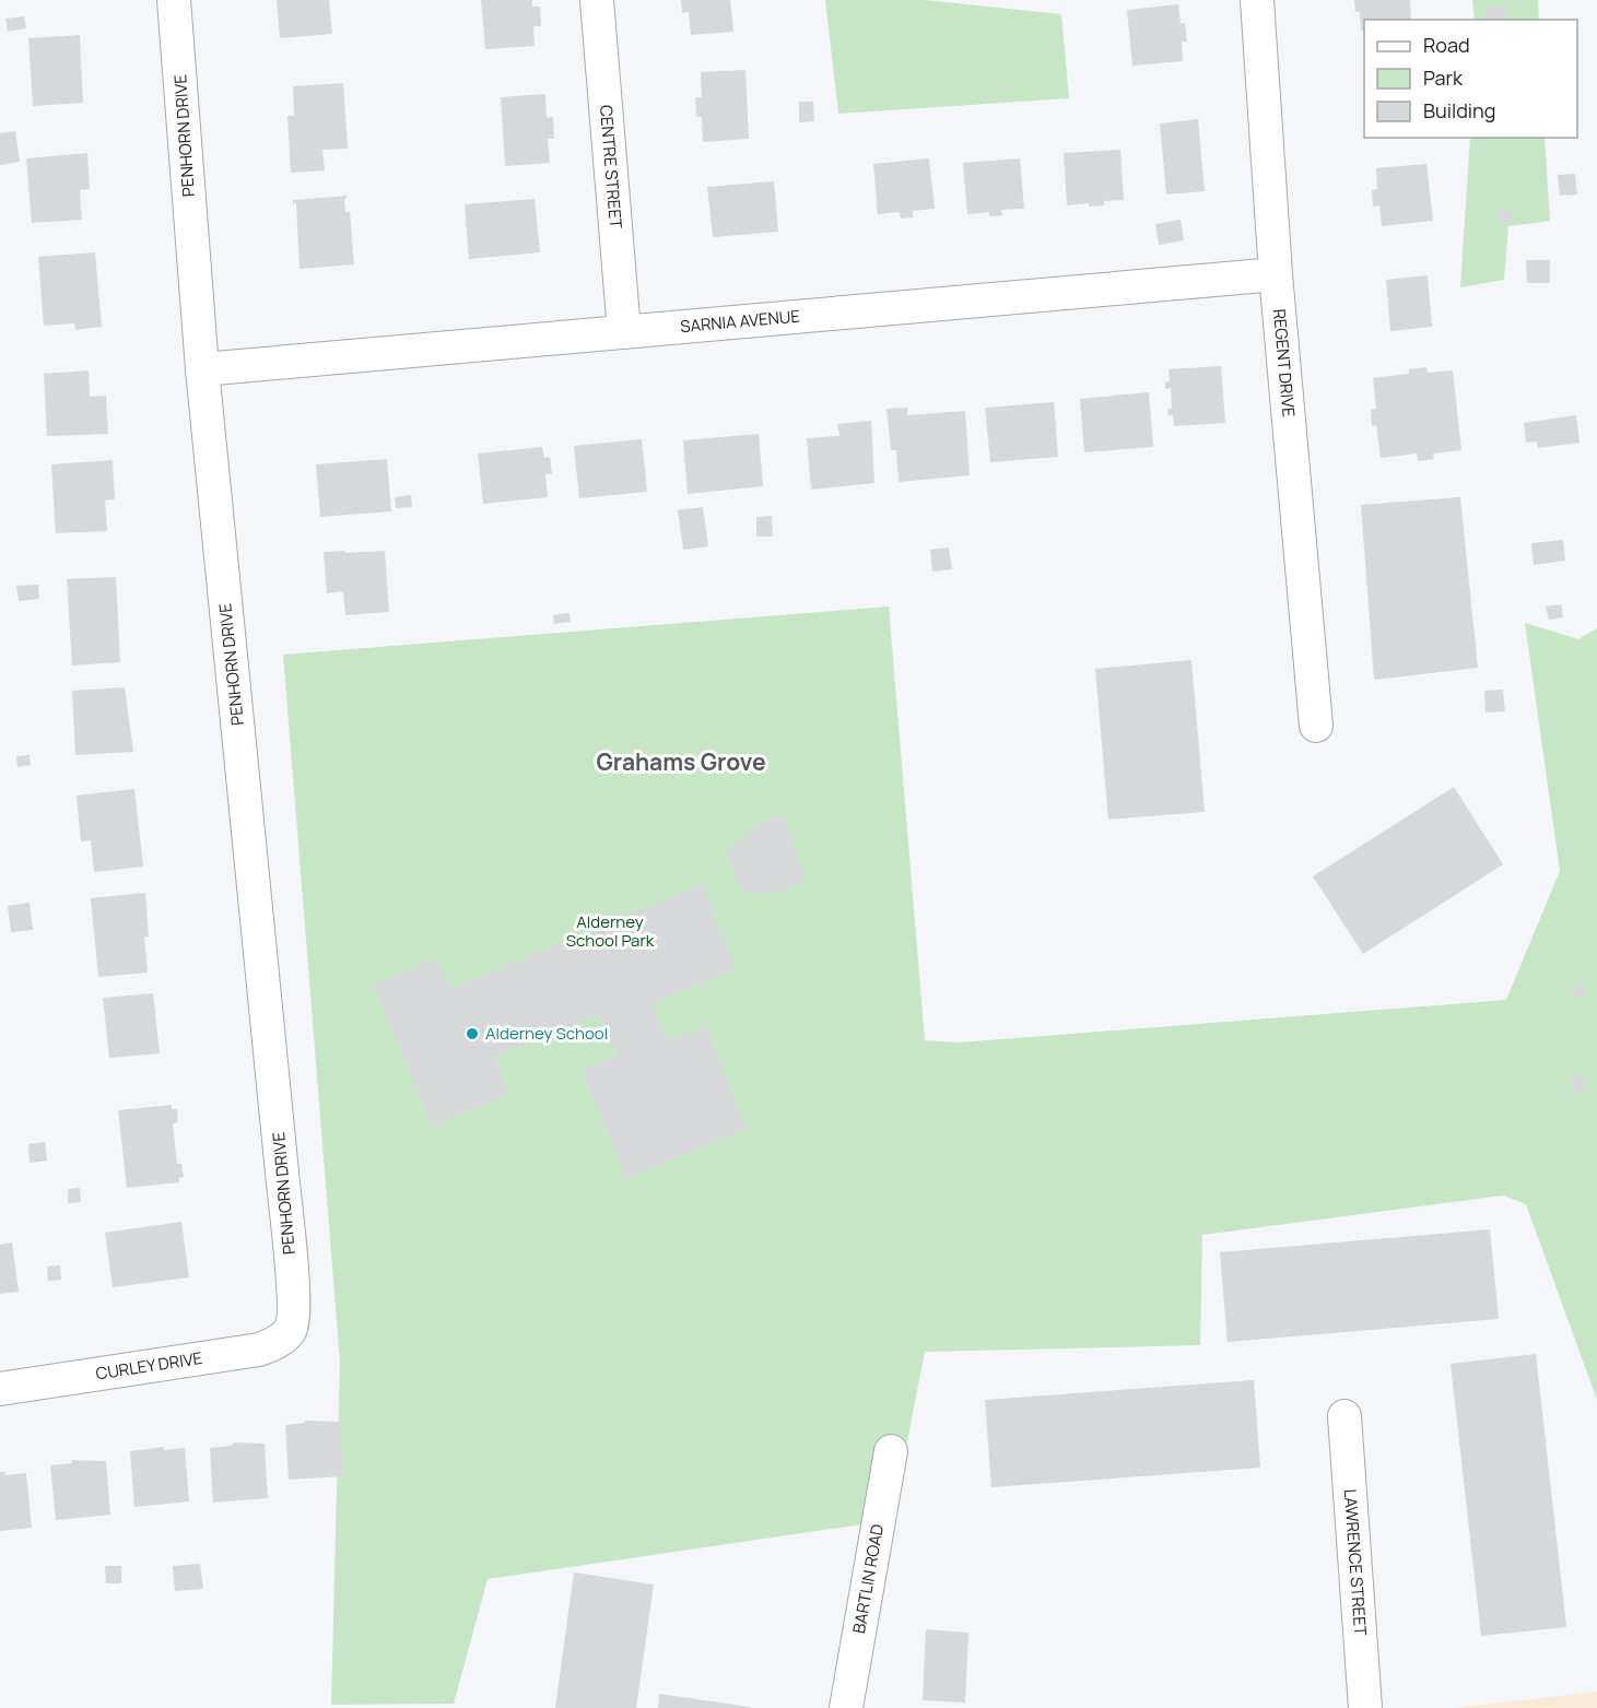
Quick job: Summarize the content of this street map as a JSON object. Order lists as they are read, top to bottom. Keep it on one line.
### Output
{"streets":{"street":["PENHORN DRIVE","CENTRE STREET","SARNIA AVENUE","REGENT DRIVE","CURLEY DRIVE","LAWRENCE STREET","BARTLIN ROAD"]},"crossings":[["PENHORN DRIVE","SARNIA AVENUE"],["PENHORN DRIVE","CURLEY DRIVE"],["CENTRE STREET","SARNIA AVENUE"],["SARNIA AVENUE","REGENT DRIVE"]],"districts":["Grahams Grove"],"parks":["Alderney School Park"],"places":["Alderney School"],"legend":["Road","Park","Building"]}
